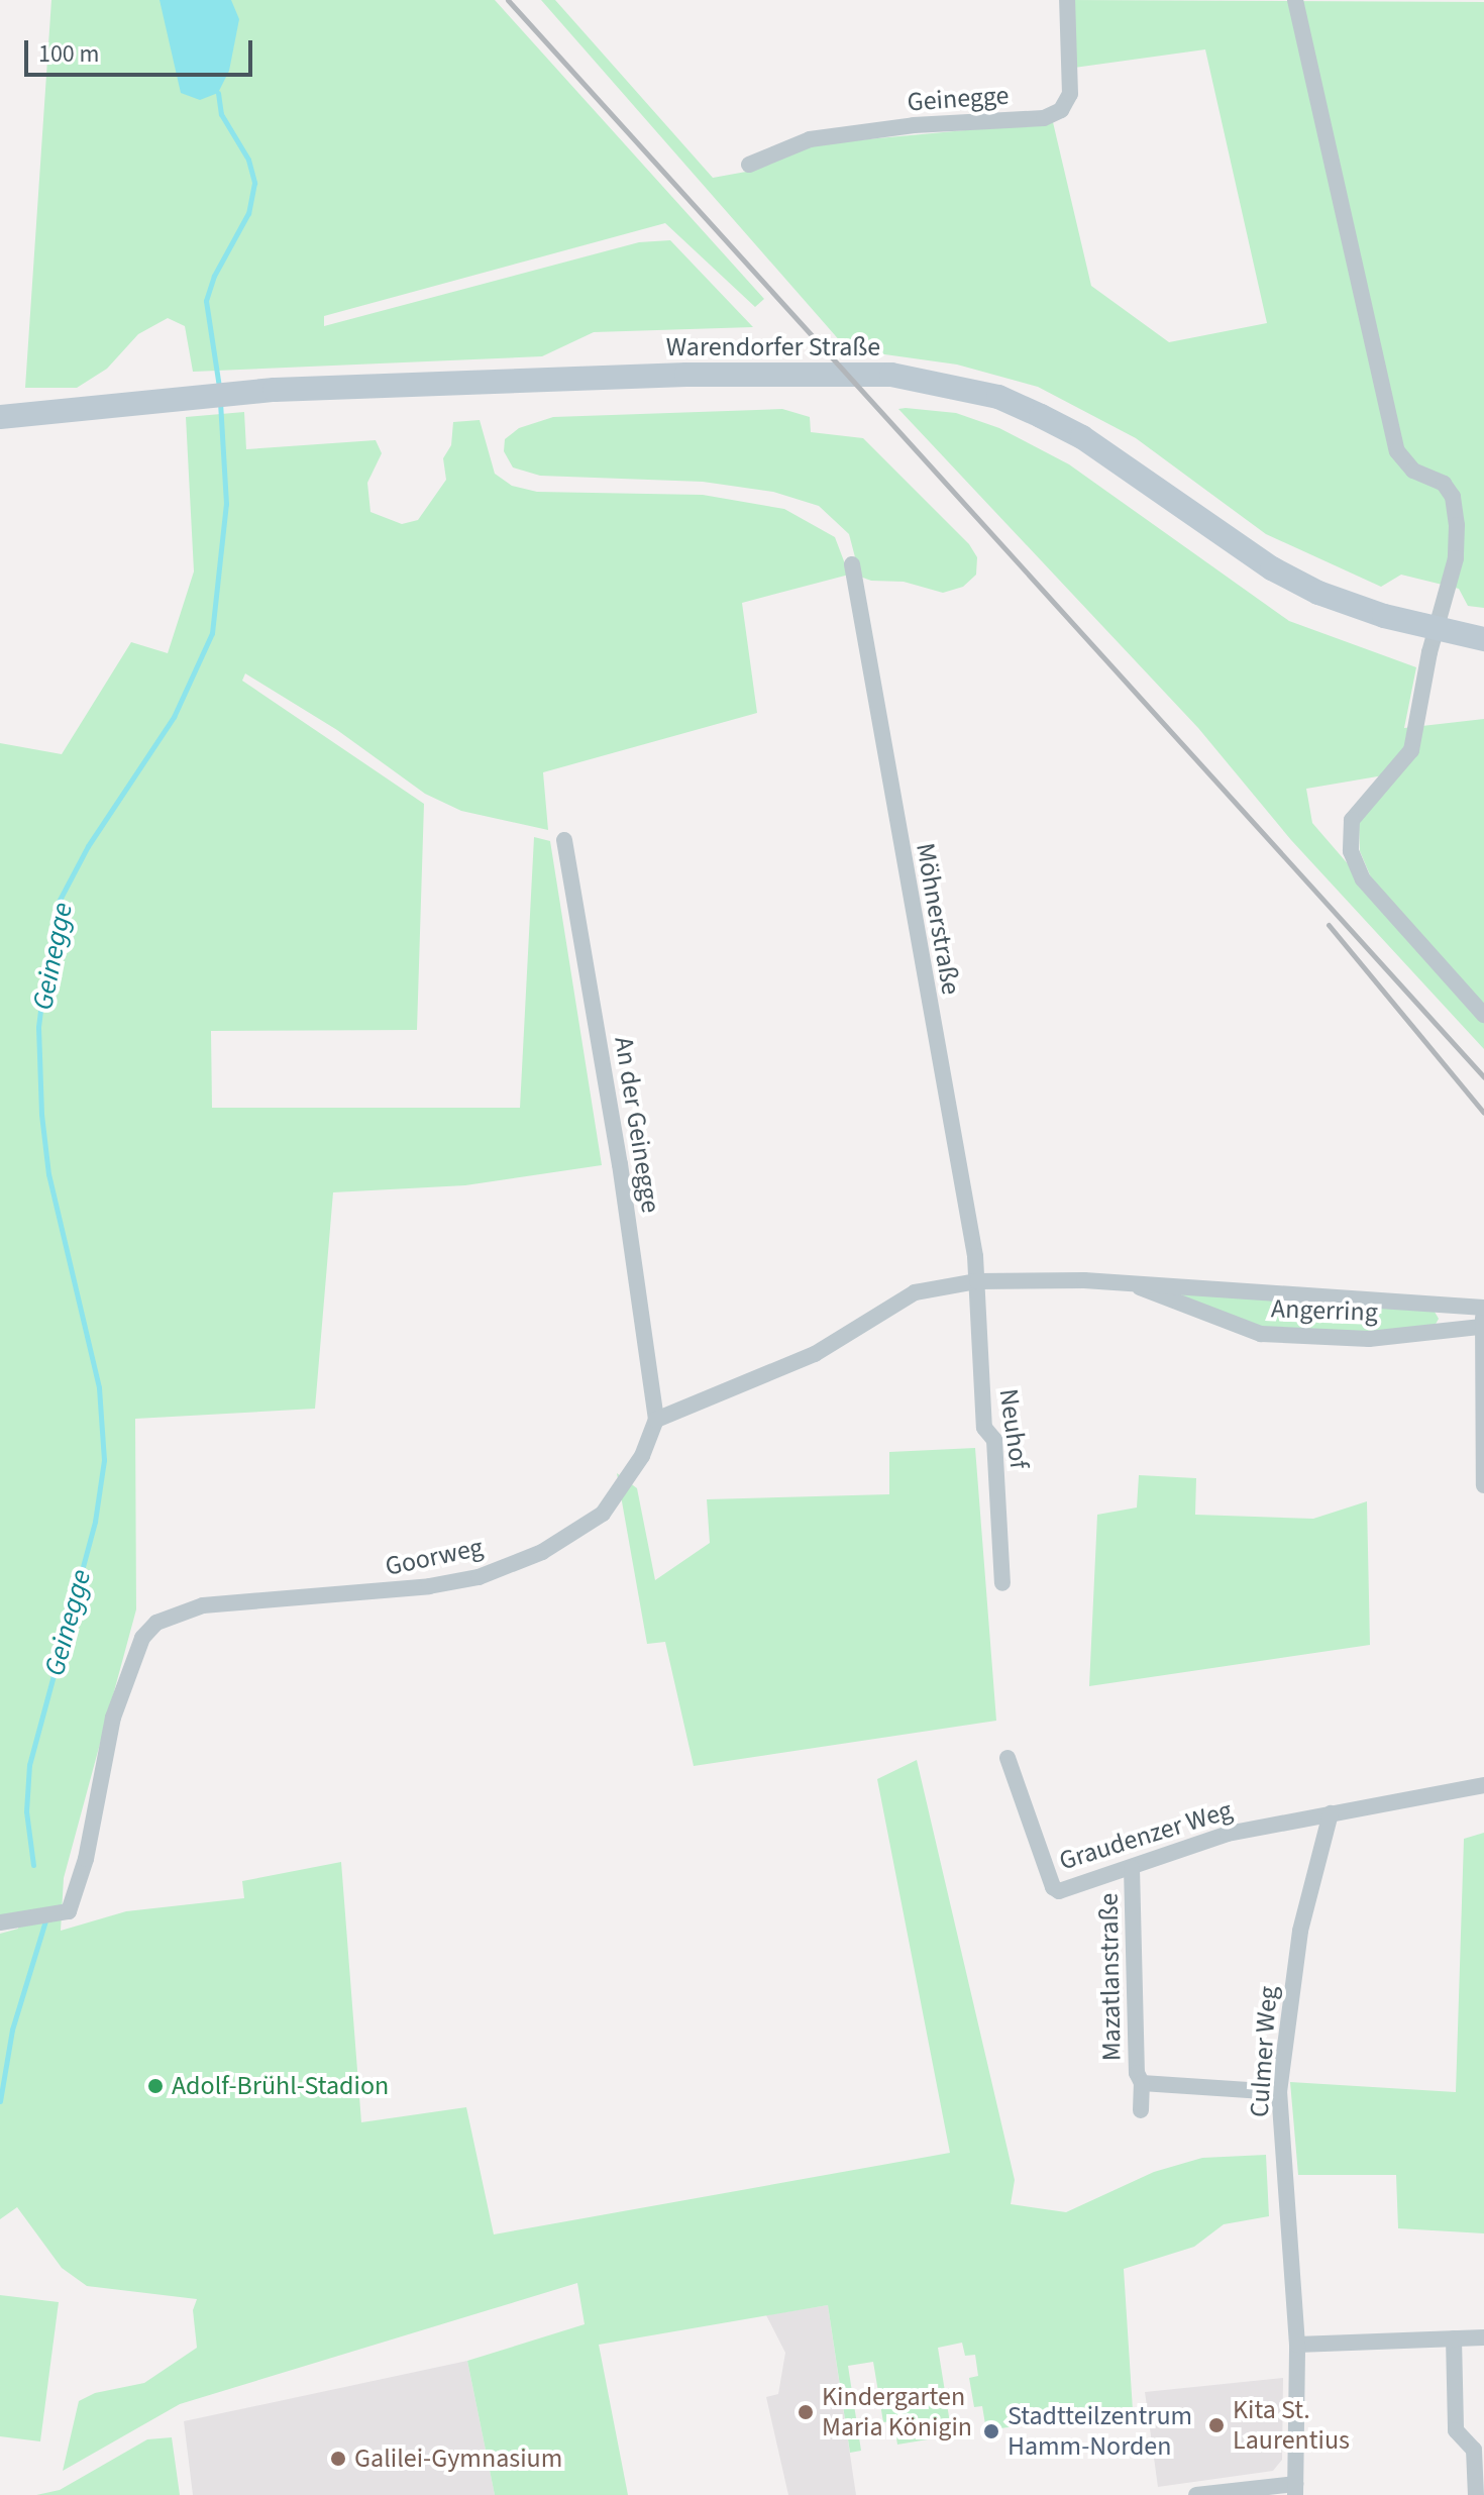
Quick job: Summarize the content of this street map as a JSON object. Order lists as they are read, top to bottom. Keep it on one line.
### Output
{"streets":{"street":["Geinegge","Warendorfer Straße","Möhnerstraße","An der Geinegge","Angerring","Neuhof","Goorweg","Graudenzer Weg","Mazatlanstraße","Culmer Weg"]},"crossings":[["Möhnerstraße","Angerring"],["Möhnerstraße","Neuhof"],["An der Geinegge","Goorweg"],["Angerring","Neuhof"],["Graudenzer Weg","Mazatlanstraße"],["Graudenzer Weg","Culmer Weg"],["Mazatlanstraße","Culmer Weg"]],"water":["Geinegge"],"places":["Adolf-Brühl-Stadion","Kindergarten Maria Königin","Kita St. Laurentius","Stadtteilzentrum Hamm-Norden","Galilei-Gymnasium"],"scale_bar":"100 m"}
